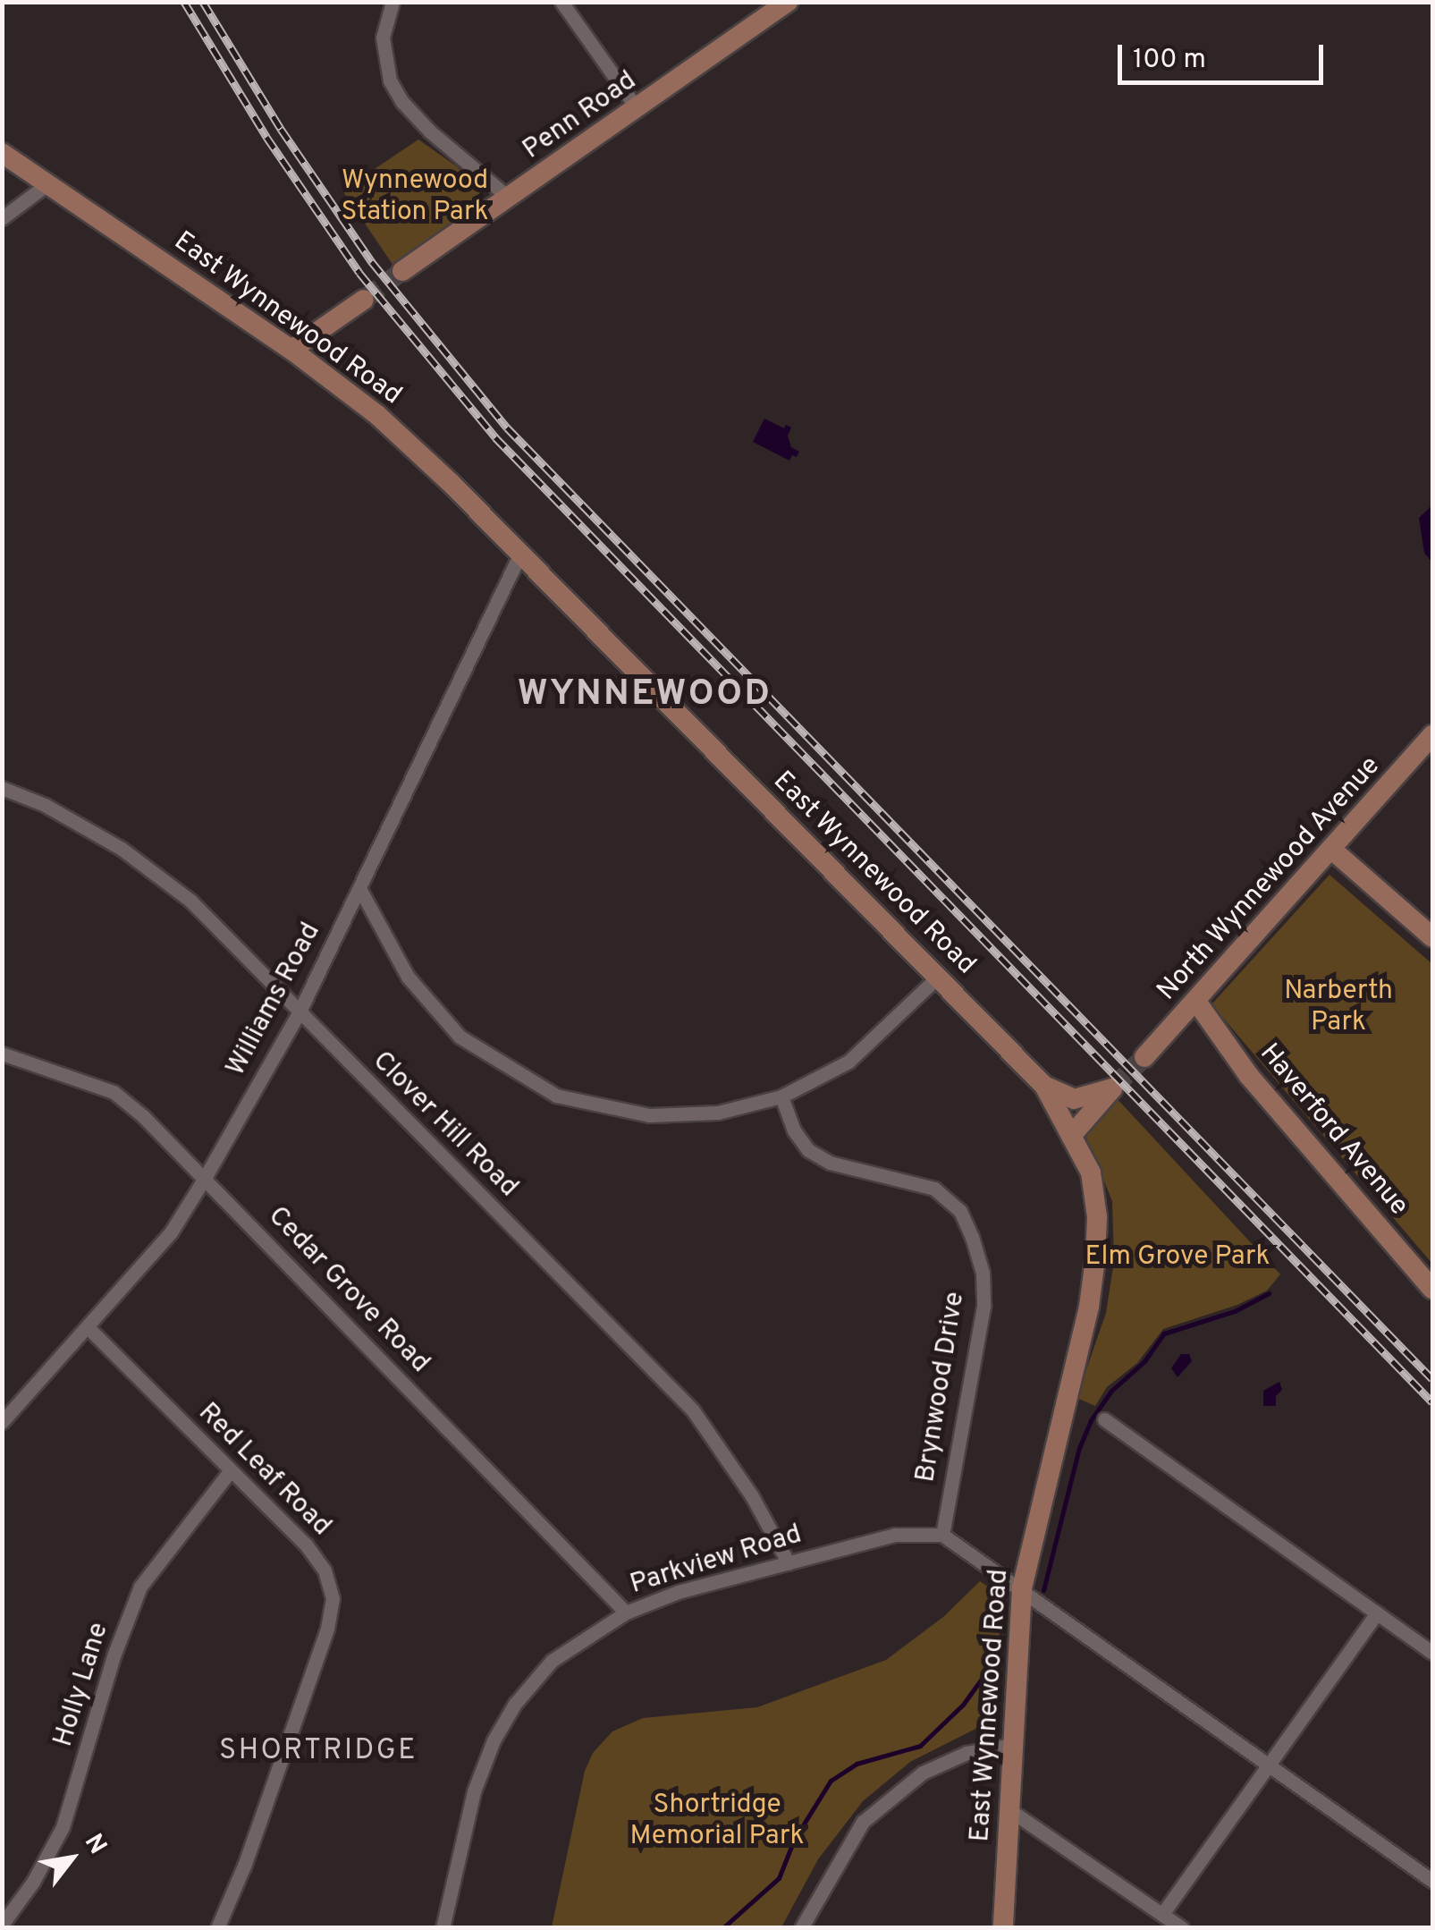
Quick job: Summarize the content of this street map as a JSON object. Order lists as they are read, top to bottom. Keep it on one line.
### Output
{"streets":{"street":["Penn Road","East Wynnewood Road","North Wynnewood Avenue","Williams Road","Clover Hill Road","Haverford Avenue","Cedar Grove Road","Brynwood Drive","Red Leaf Road","Parkview Road","Holly Lane"]},"crossings":[["East Wynnewood Road","Williams Road"],["North Wynnewood Avenue","Haverford Avenue"],["Williams Road","Clover Hill Road"],["Williams Road","Cedar Grove Road"],["Williams Road","Red Leaf Road"],["Clover Hill Road","Parkview Road"],["Cedar Grove Road","Parkview Road"],["Brynwood Drive","Parkview Road"],["Red Leaf Road","Holly Lane"]],"districts":["WYNNEWOOD","SHORTRIDGE"],"parks":["Wynnewood Station Park","Narberth Park","Elm Grove Park","Shortridge Memorial Park"],"scale_bar":"100 m","north":"top right"}
